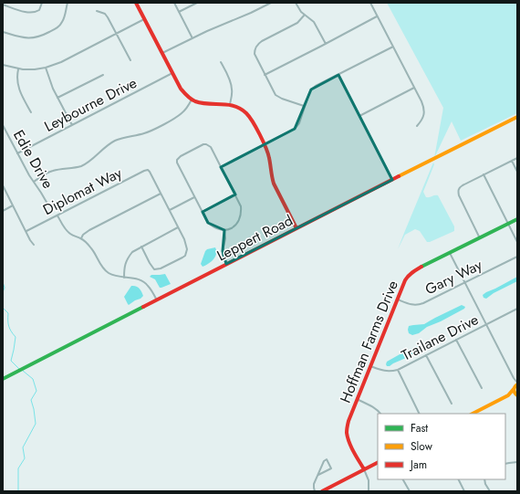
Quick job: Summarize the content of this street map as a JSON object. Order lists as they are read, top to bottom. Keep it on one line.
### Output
{"streets":{"main road":["Leppert Road","Hoffman Farms Drive"],"street":["Leybourne Drive","Edie Drive","Diplomat Way","Gary Way","Trailane Drive"]},"crossings":[["Leybourne Drive","Edie Drive"],["Gary Way","Hoffman Farms Drive"],["Trailane Drive","Hoffman Farms Drive"]],"legend":["Fast","Slow","Jam"]}
